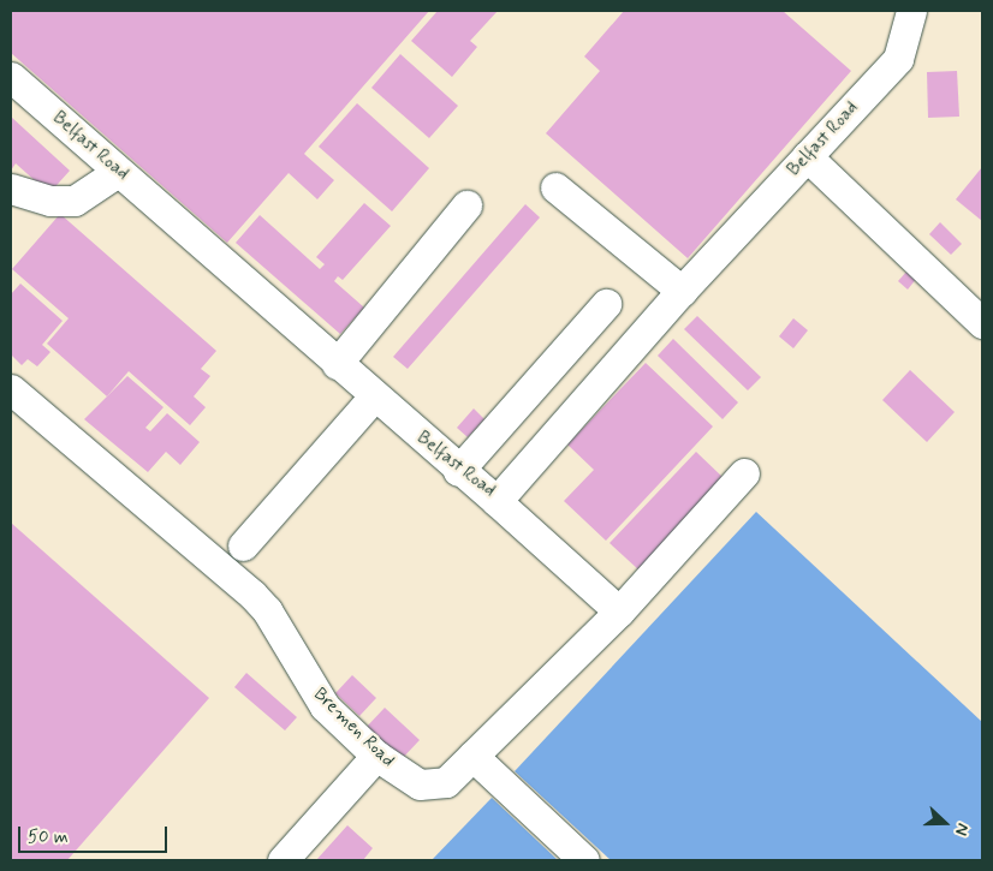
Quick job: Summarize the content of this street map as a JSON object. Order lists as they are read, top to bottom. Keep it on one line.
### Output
{"streets":{"street":["Belfast Road","Bremen Road"]},"scale_bar":"50 m","north":"right"}
